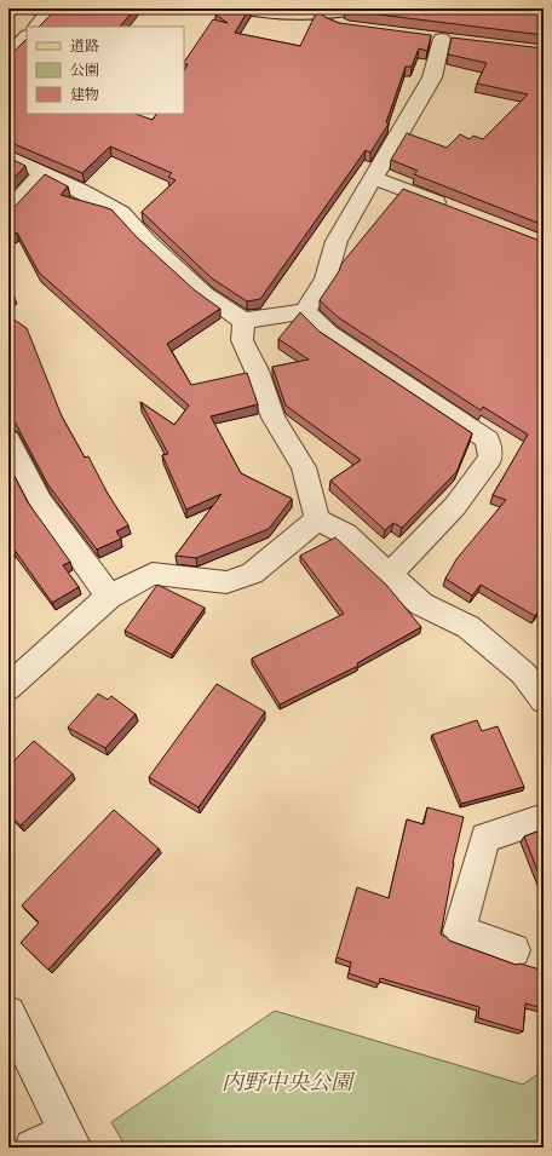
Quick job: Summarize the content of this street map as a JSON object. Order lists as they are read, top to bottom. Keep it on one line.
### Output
{"parks":["内野中央公園"],"legend":["道路","公園","建物"]}
